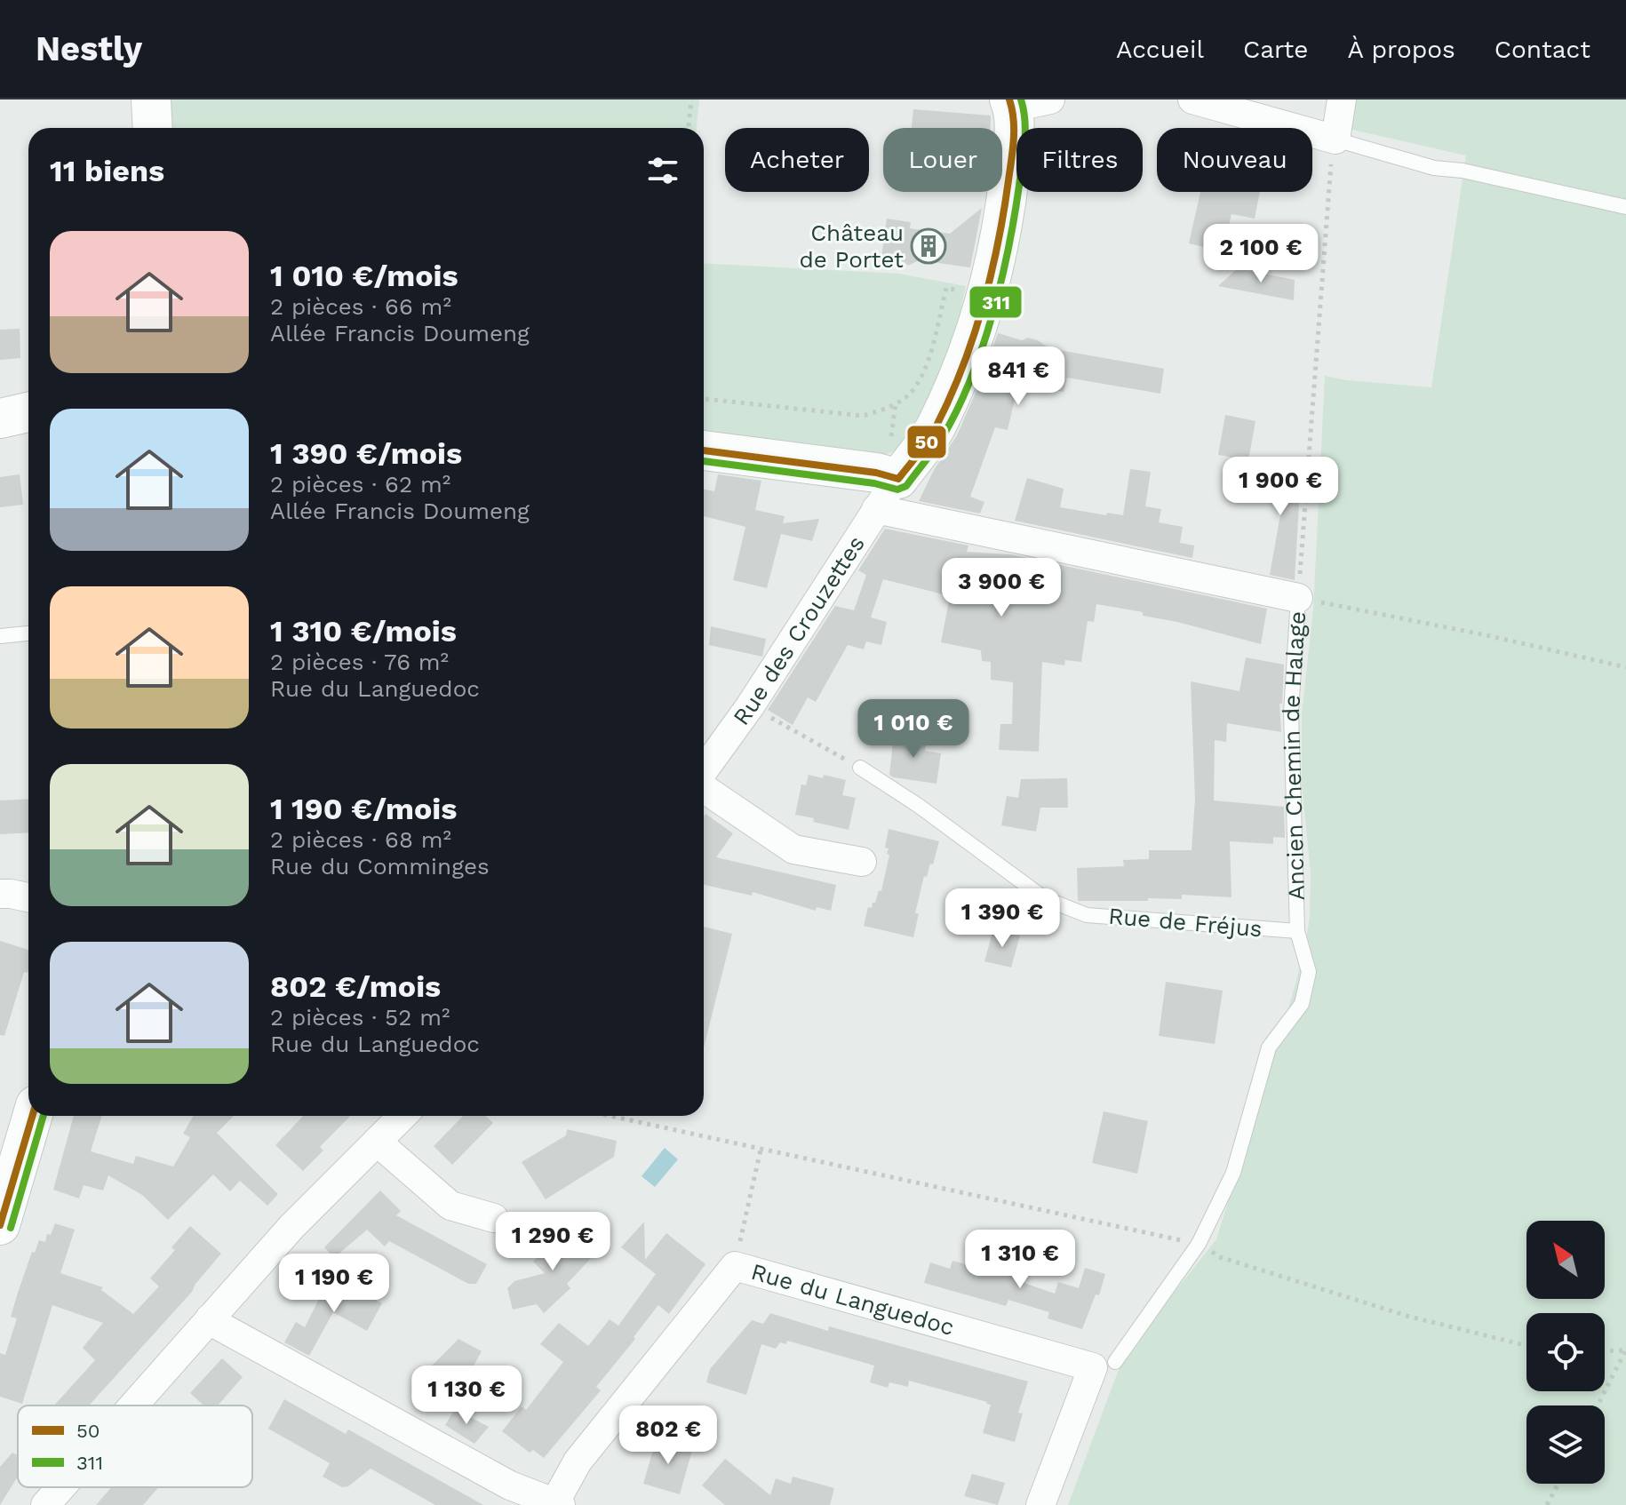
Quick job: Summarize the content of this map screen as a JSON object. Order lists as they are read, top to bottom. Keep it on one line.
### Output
{"streets":{"street":["Rue des Crouzettes","Rue du Languedoc"],"lane":["Ancien Chemin de Halage","Rue de Fréjus"]},"crossings":[["Ancien Chemin de Halage","Rue de Fréjus"],["Ancien Chemin de Halage","Rue du Languedoc"]],"places":{"building":["Château de Portet"]},"lines":["transit line 50","transit line 311"],"legend":["50","311"],"north":"top left","page":{"header":"Nestly","nav":["Accueil","Carte","À propos","Contact"],"chip":["Acheter","Louer","Filtres","Nouveau"],"heading":"11 biens","list":[{"name":"1 010 €/mois","note":"2 pièces · 66 m² · Allée Francis Doumeng"},{"name":"1 390 €/mois","note":"2 pièces · 62 m² · Allée Francis Doumeng"},{"name":"1 310 €/mois","note":"2 pièces · 76 m² · Rue du Languedoc"},{"name":"1 190 €/mois","note":"2 pièces · 68 m² · Rue du Comminges"},{"name":"802 €/mois","note":"2 pièces · 52 m² · Rue du Languedoc"}],"price":["2 100 €","841 €","1 900 €","3 900 €","1 010 €","1 390 €","1 290 €","1 310 €","1 190 €","1 130 €","802 €"]}}
